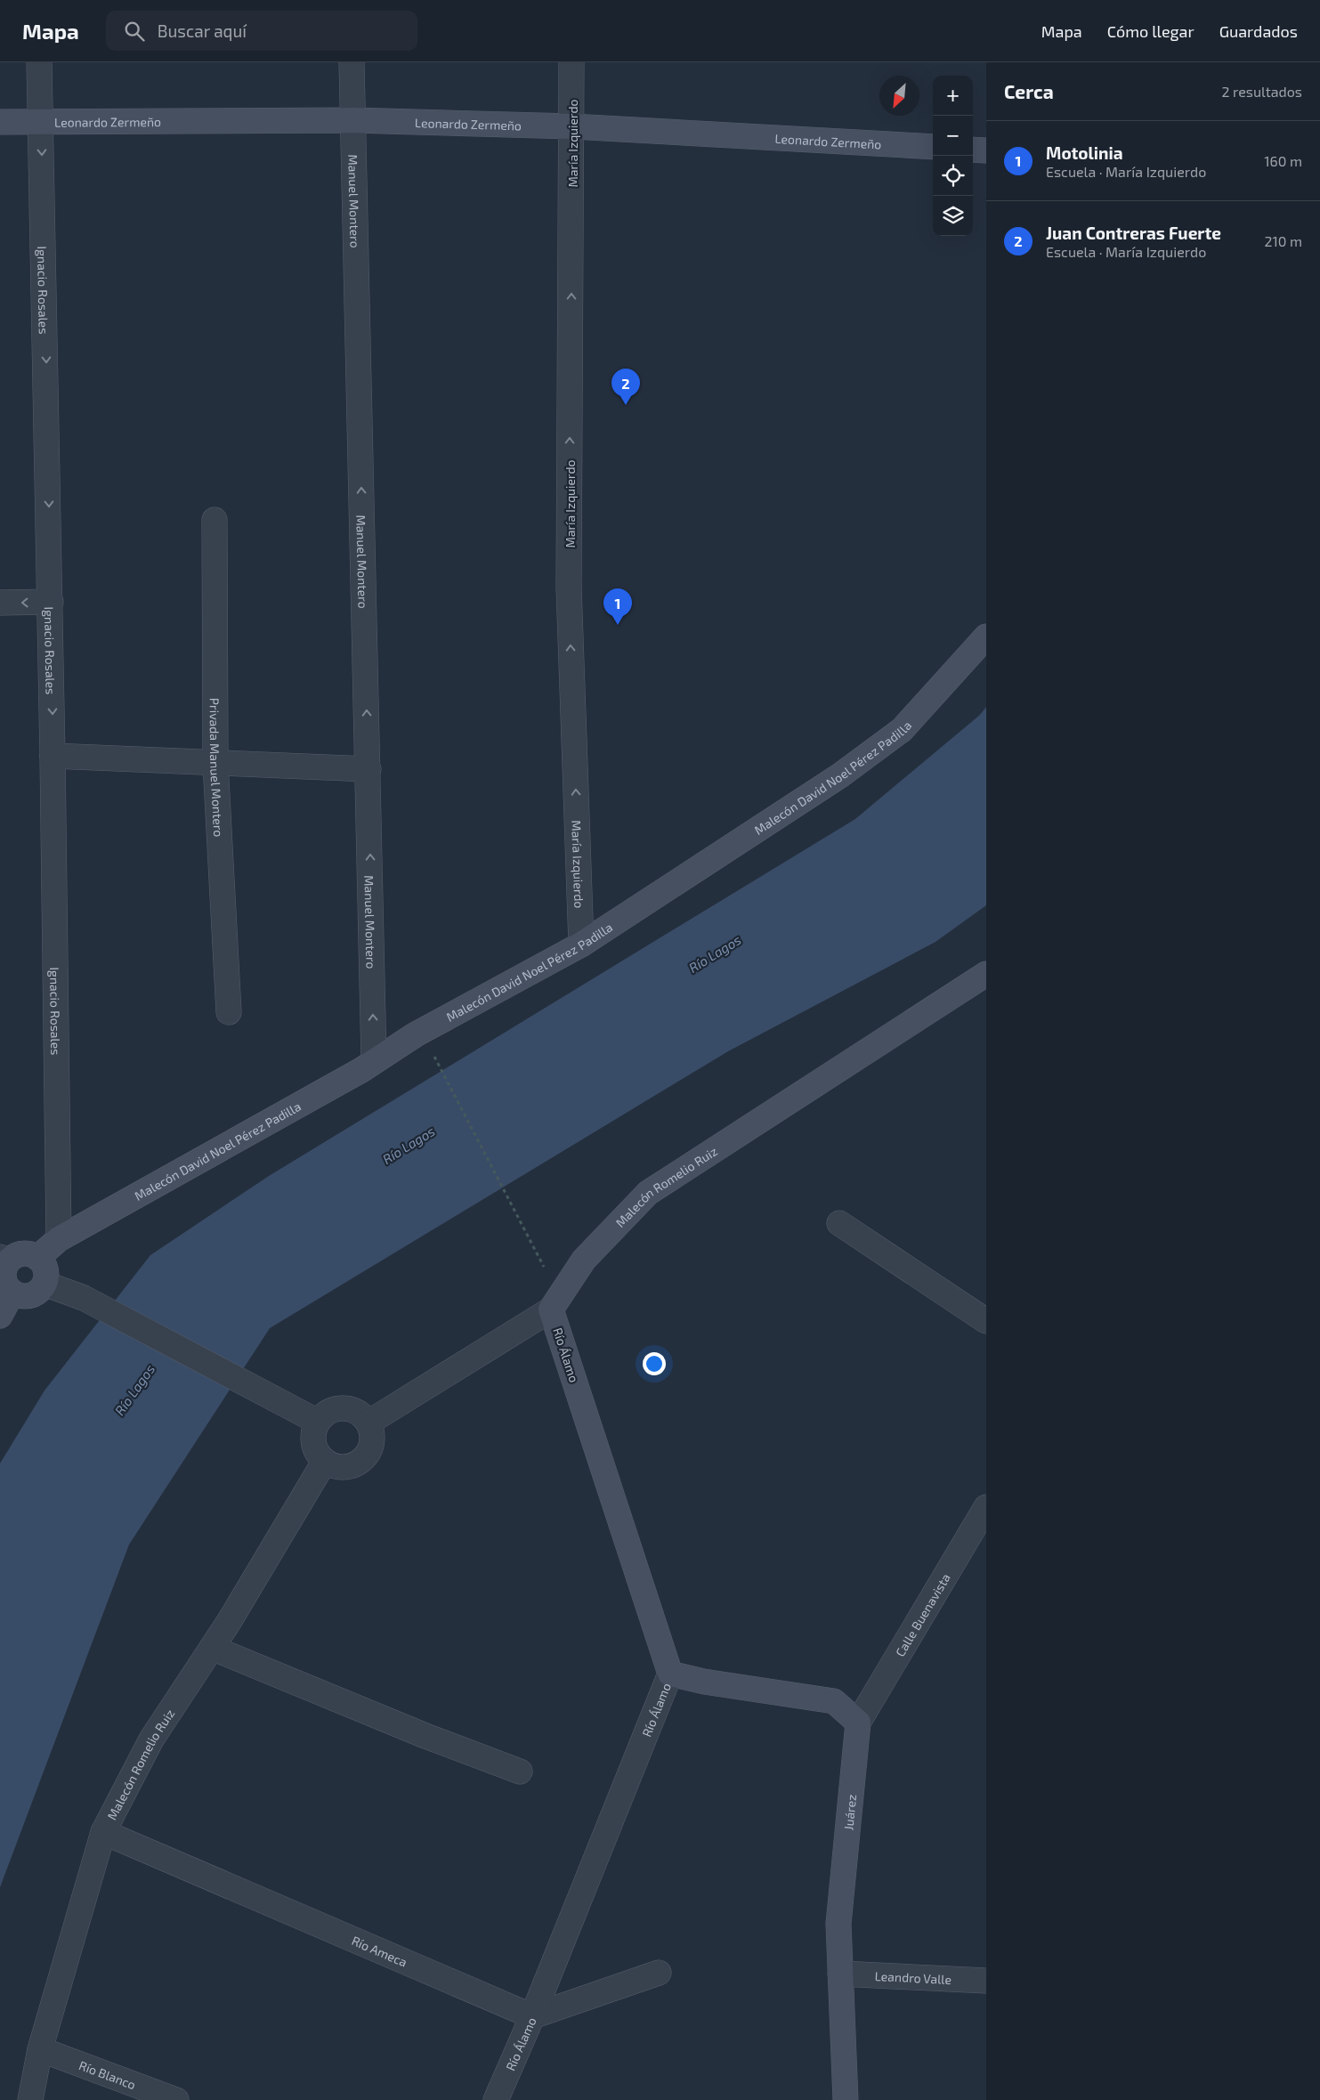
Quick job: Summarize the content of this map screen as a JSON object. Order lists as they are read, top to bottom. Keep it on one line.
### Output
{"streets":{"street":["Leonardo Zermeño","María Izquierdo","Manuel Montero","Ignacio Rosales","Privada Manuel Montero","Malecón David Noel Pérez Padilla","Malecón Romelio Ruiz","Río Álamo","Calle Buenavista","Juárez","Río Ameca","Leandro Valle","Río Blanco"]},"crossings":[["Leonardo Zermeño","María Izquierdo"],["Leonardo Zermeño","Manuel Montero"],["Leonardo Zermeño","Ignacio Rosales"],["María Izquierdo","Malecón David Noel Pérez Padilla"],["Manuel Montero","Malecón David Noel Pérez Padilla"],["Ignacio Rosales","Malecón David Noel Pérez Padilla"],["Malecón Romelio Ruiz","Río Álamo"],["Malecón Romelio Ruiz","Río Ameca"],["Malecón Romelio Ruiz","Río Blanco"],["Río Álamo","Río Ameca"],["Calle Buenavista","Juárez"],["Juárez","Leandro Valle"]],"one_way":["María Izquierdo","Manuel Montero","Ignacio Rosales"],"water":["Río Lagos"],"north":"bottom left","page":{"header":"Mapa","search":"Buscar aquí","nav":["Mapa","Cómo llegar","Guardados"],"heading":["Cerca","2 resultados"],"map_buttons":["+","−"],"list":[{"mark":"1","name":"Motolinia","note":"Escuela · María Izquierdo","value":"160 m"},{"mark":"2","name":"Juan Contreras Fuerte","note":"Escuela · María Izquierdo","value":"210 m"}],"pins":["2","1"]}}
